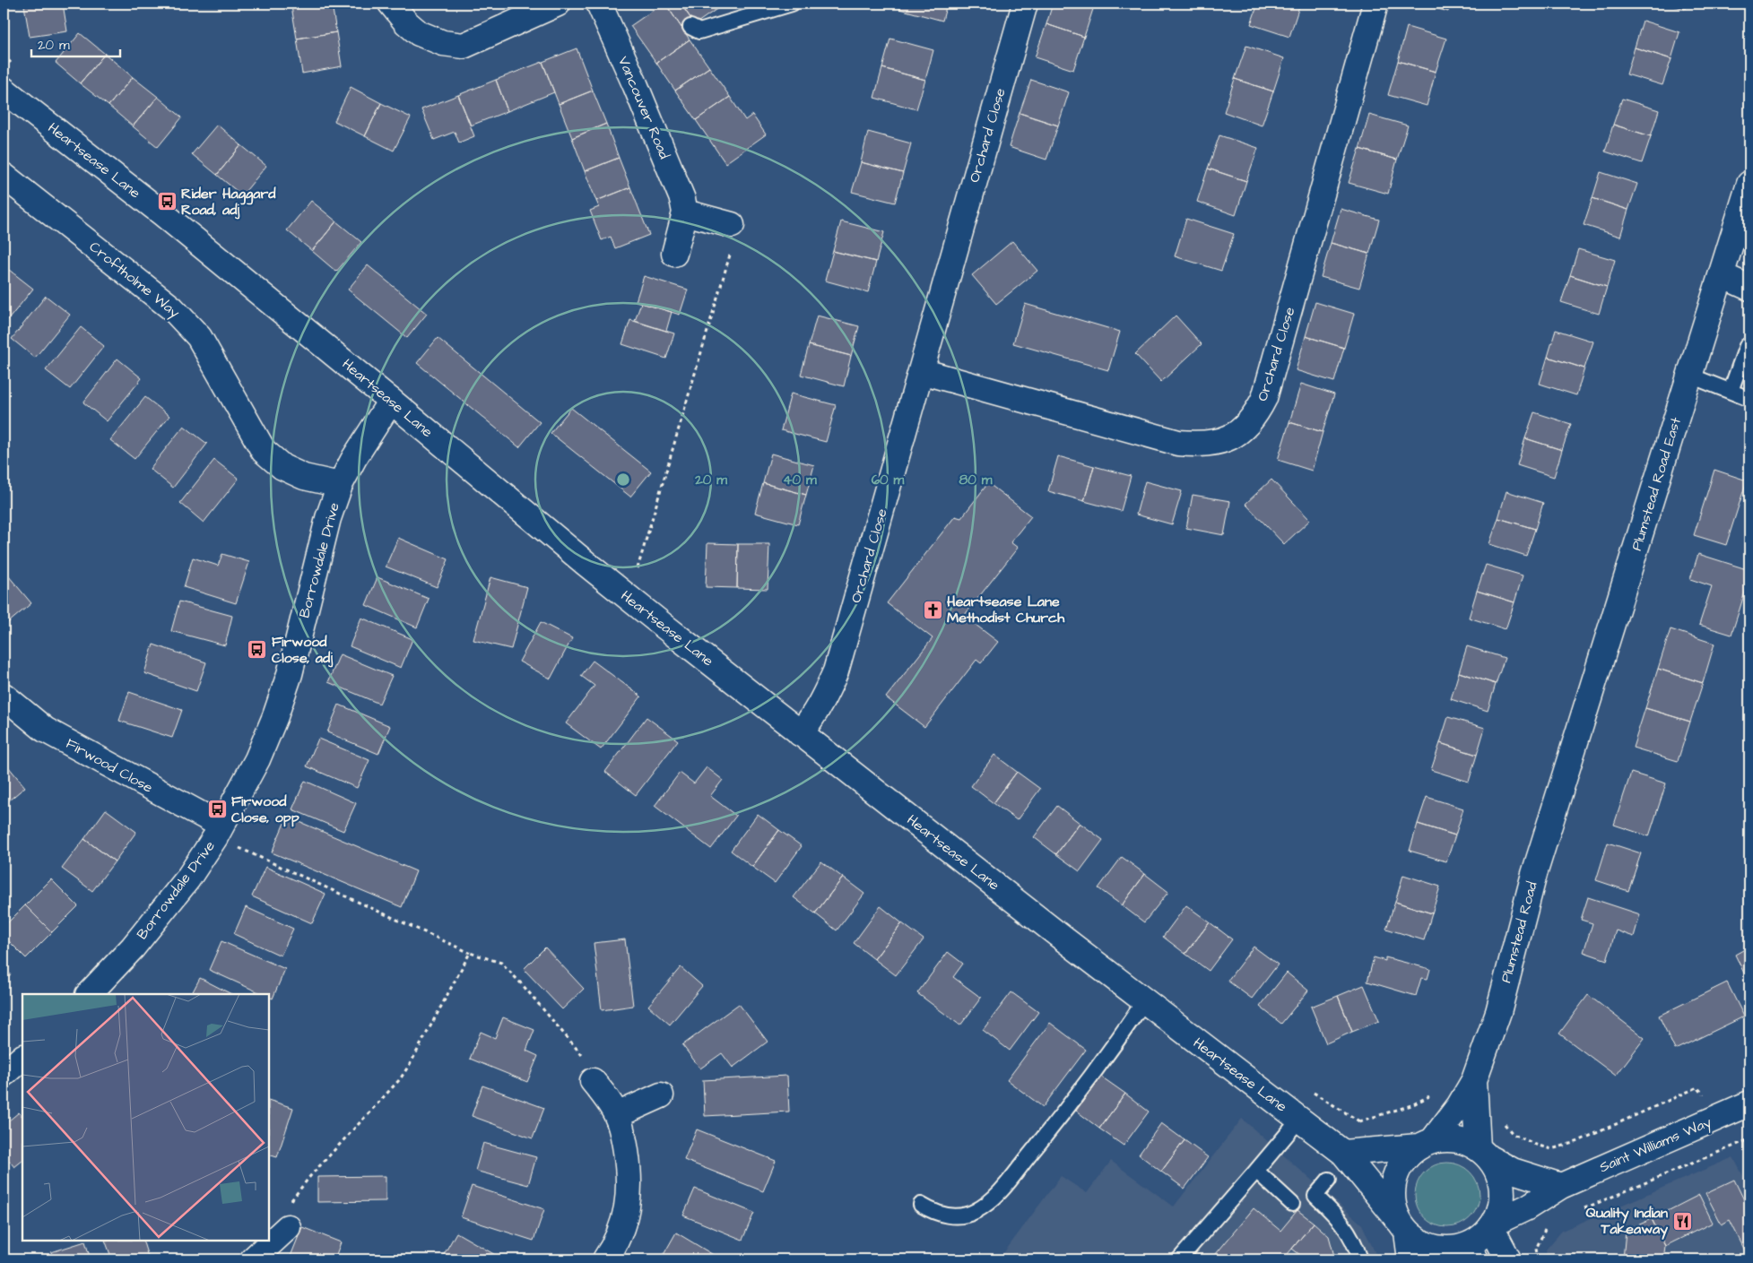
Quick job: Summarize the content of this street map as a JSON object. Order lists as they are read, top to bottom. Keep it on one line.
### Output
{"streets":{"main road":["Vancouver Road","Orchard Close","Heartsease Lane","Croftholme Way","Plumstead Road East","Borrowdale Drive","Firwood Close","Plumstead Road","Saint Williams Way"]},"crossings":[["Orchard Close","Heartsease Lane"],["Heartsease Lane","Borrowdale Drive"],["Heartsease Lane","Plumstead Road"],["Heartsease Lane","Saint Williams Way"],["Croftholme Way","Borrowdale Drive"],["Plumstead Road East","Plumstead Road"],["Borrowdale Drive","Firwood Close"],["Plumstead Road","Saint Williams Way"]],"places":{"bus stop":["Rider Haggard Road, adj","Firwood Close, adj","Firwood Close, opp"],"church":["Heartsease Lane Methodist Church"],"restaurant":["Quality Indian Takeaway"]},"scale_bar":"20 m","rings":["20 m","40 m","60 m","80 m"]}
